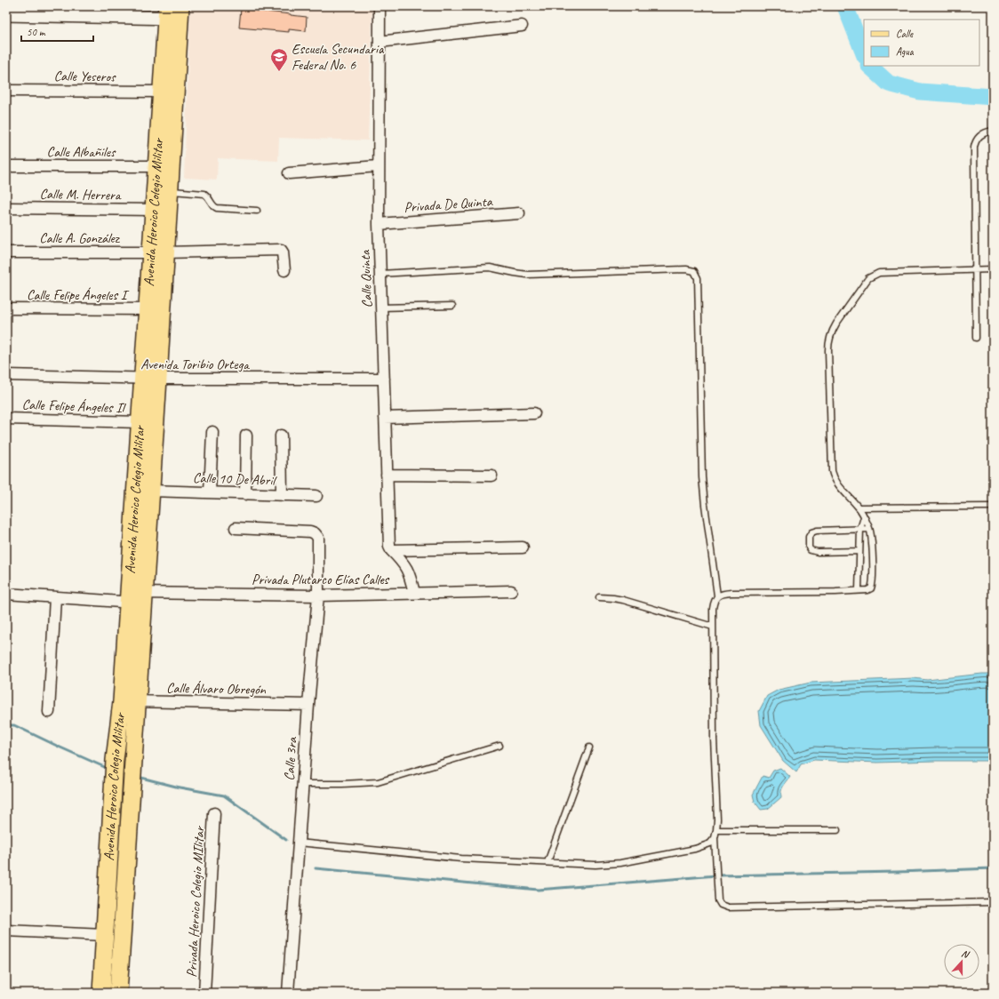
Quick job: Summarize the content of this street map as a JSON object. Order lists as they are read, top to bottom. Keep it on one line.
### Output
{"streets":{"main road":["Avenida Heroico Colegio Militar"],"street":["Calle Yeseros","Calle Albañiles","Calle M. Herrera","Privada De Quinta","Calle A. González","Calle Quinta","Calle Felipe Ángeles I","Avenida Toribio Ortega","Calle Felipe Ángeles Il","Calle 10 De Abril","Privada Plutarco Elías Calles","Calle Álvaro Obregón","Calle 3ra","Privada Heroico Colegio MIlitar"]},"crossings":[["Calle Yeseros","Avenida Heroico Colegio Militar"],["Calle Albañiles","Avenida Heroico Colegio Militar"],["Calle M. Herrera","Avenida Heroico Colegio Militar"],["Privada De Quinta","Calle Quinta"],["Avenida Heroico Colegio Militar","Calle A. González"],["Avenida Heroico Colegio Militar","Calle Felipe Ángeles I"],["Avenida Heroico Colegio Militar","Avenida Toribio Ortega"],["Avenida Heroico Colegio Militar","Calle Felipe Ángeles Il"],["Avenida Heroico Colegio Militar","Calle 10 De Abril"],["Avenida Heroico Colegio Militar","Privada Plutarco Elías Calles"],["Avenida Heroico Colegio Militar","Calle Álvaro Obregón"],["Calle Quinta","Avenida Toribio Ortega"],["Privada Plutarco Elías Calles","Calle 3ra"],["Calle Álvaro Obregón","Calle 3ra"]],"places":{"school or university":["Escuela Secundaria Federal No. 6"]},"legend":["Calle","Agua"],"scale_bar":"50 m","north":"top"}
